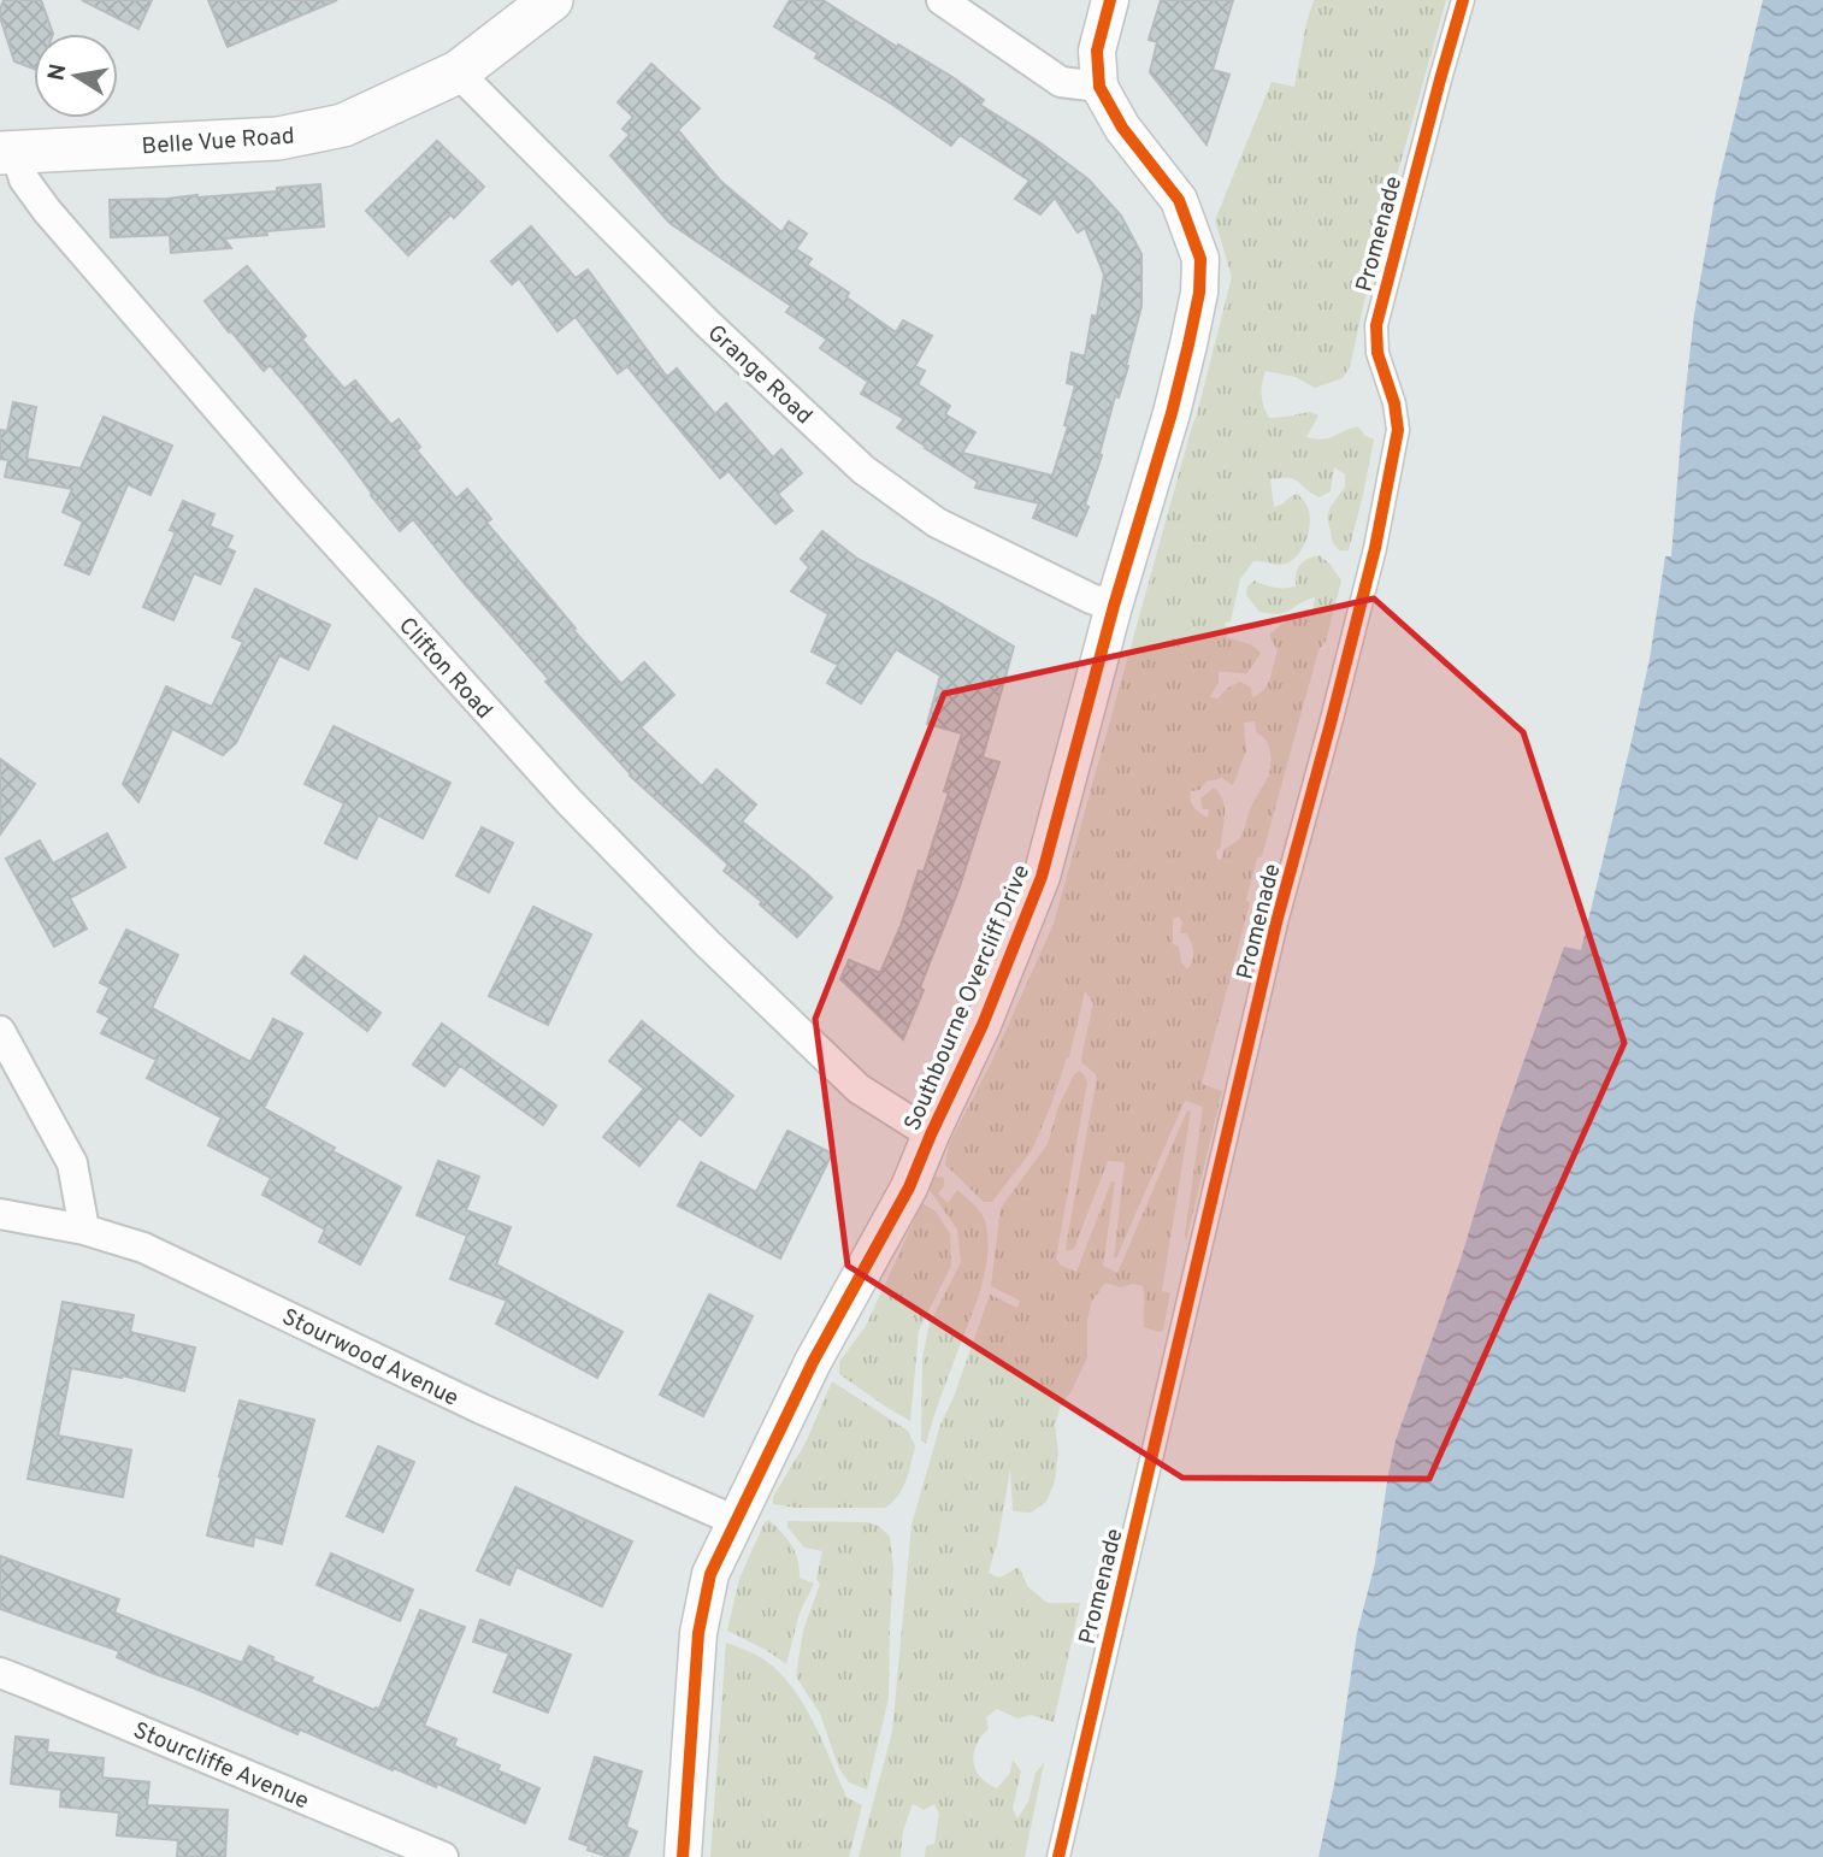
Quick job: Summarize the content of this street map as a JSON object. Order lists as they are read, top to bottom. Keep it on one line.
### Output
{"streets":{"main road":["Belle Vue Road"],"street":["Promenade","Grange Road","Clifton Road","Southbourne Overcliff Drive","Stourwood Avenue","Stourcliffe Avenue"]},"crossings":[["Belle Vue Road","Grange Road"],["Belle Vue Road","Clifton Road"],["Grange Road","Southbourne Overcliff Drive"],["Clifton Road","Southbourne Overcliff Drive"],["Southbourne Overcliff Drive","Stourwood Avenue"]],"north":"left"}
